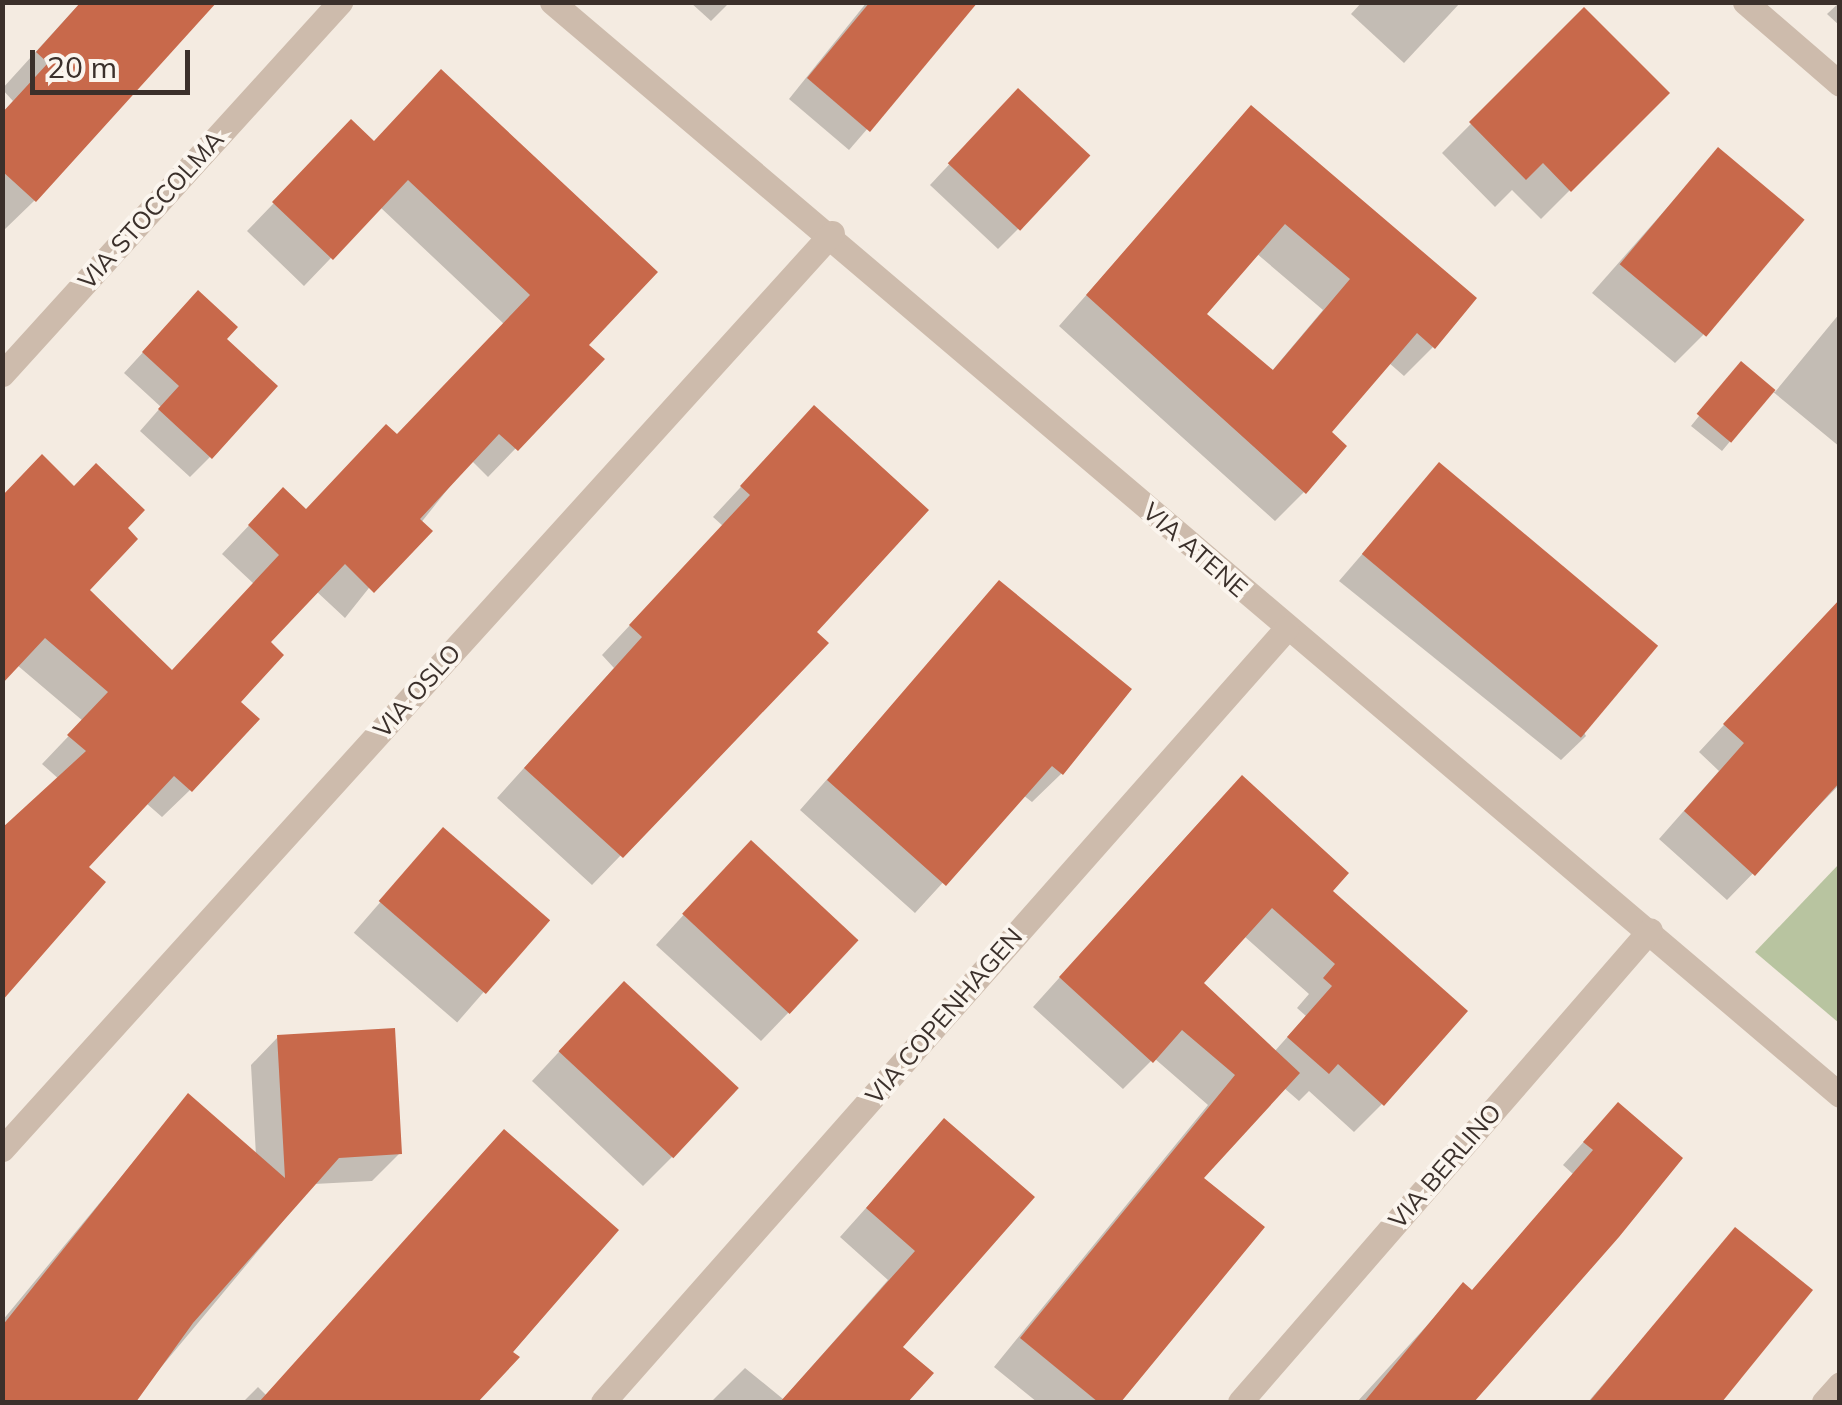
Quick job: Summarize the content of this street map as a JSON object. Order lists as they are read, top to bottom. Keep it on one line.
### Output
{"streets":{"street":["VIA STOCCOLMA","VIA ATENE","VIA OSLO","VIA COPENHAGEN","VIA BERLINO"]},"crossings":[["VIA ATENE","VIA OSLO"],["VIA ATENE","VIA COPENHAGEN"],["VIA ATENE","VIA BERLINO"]],"scale_bar":"20 m"}
